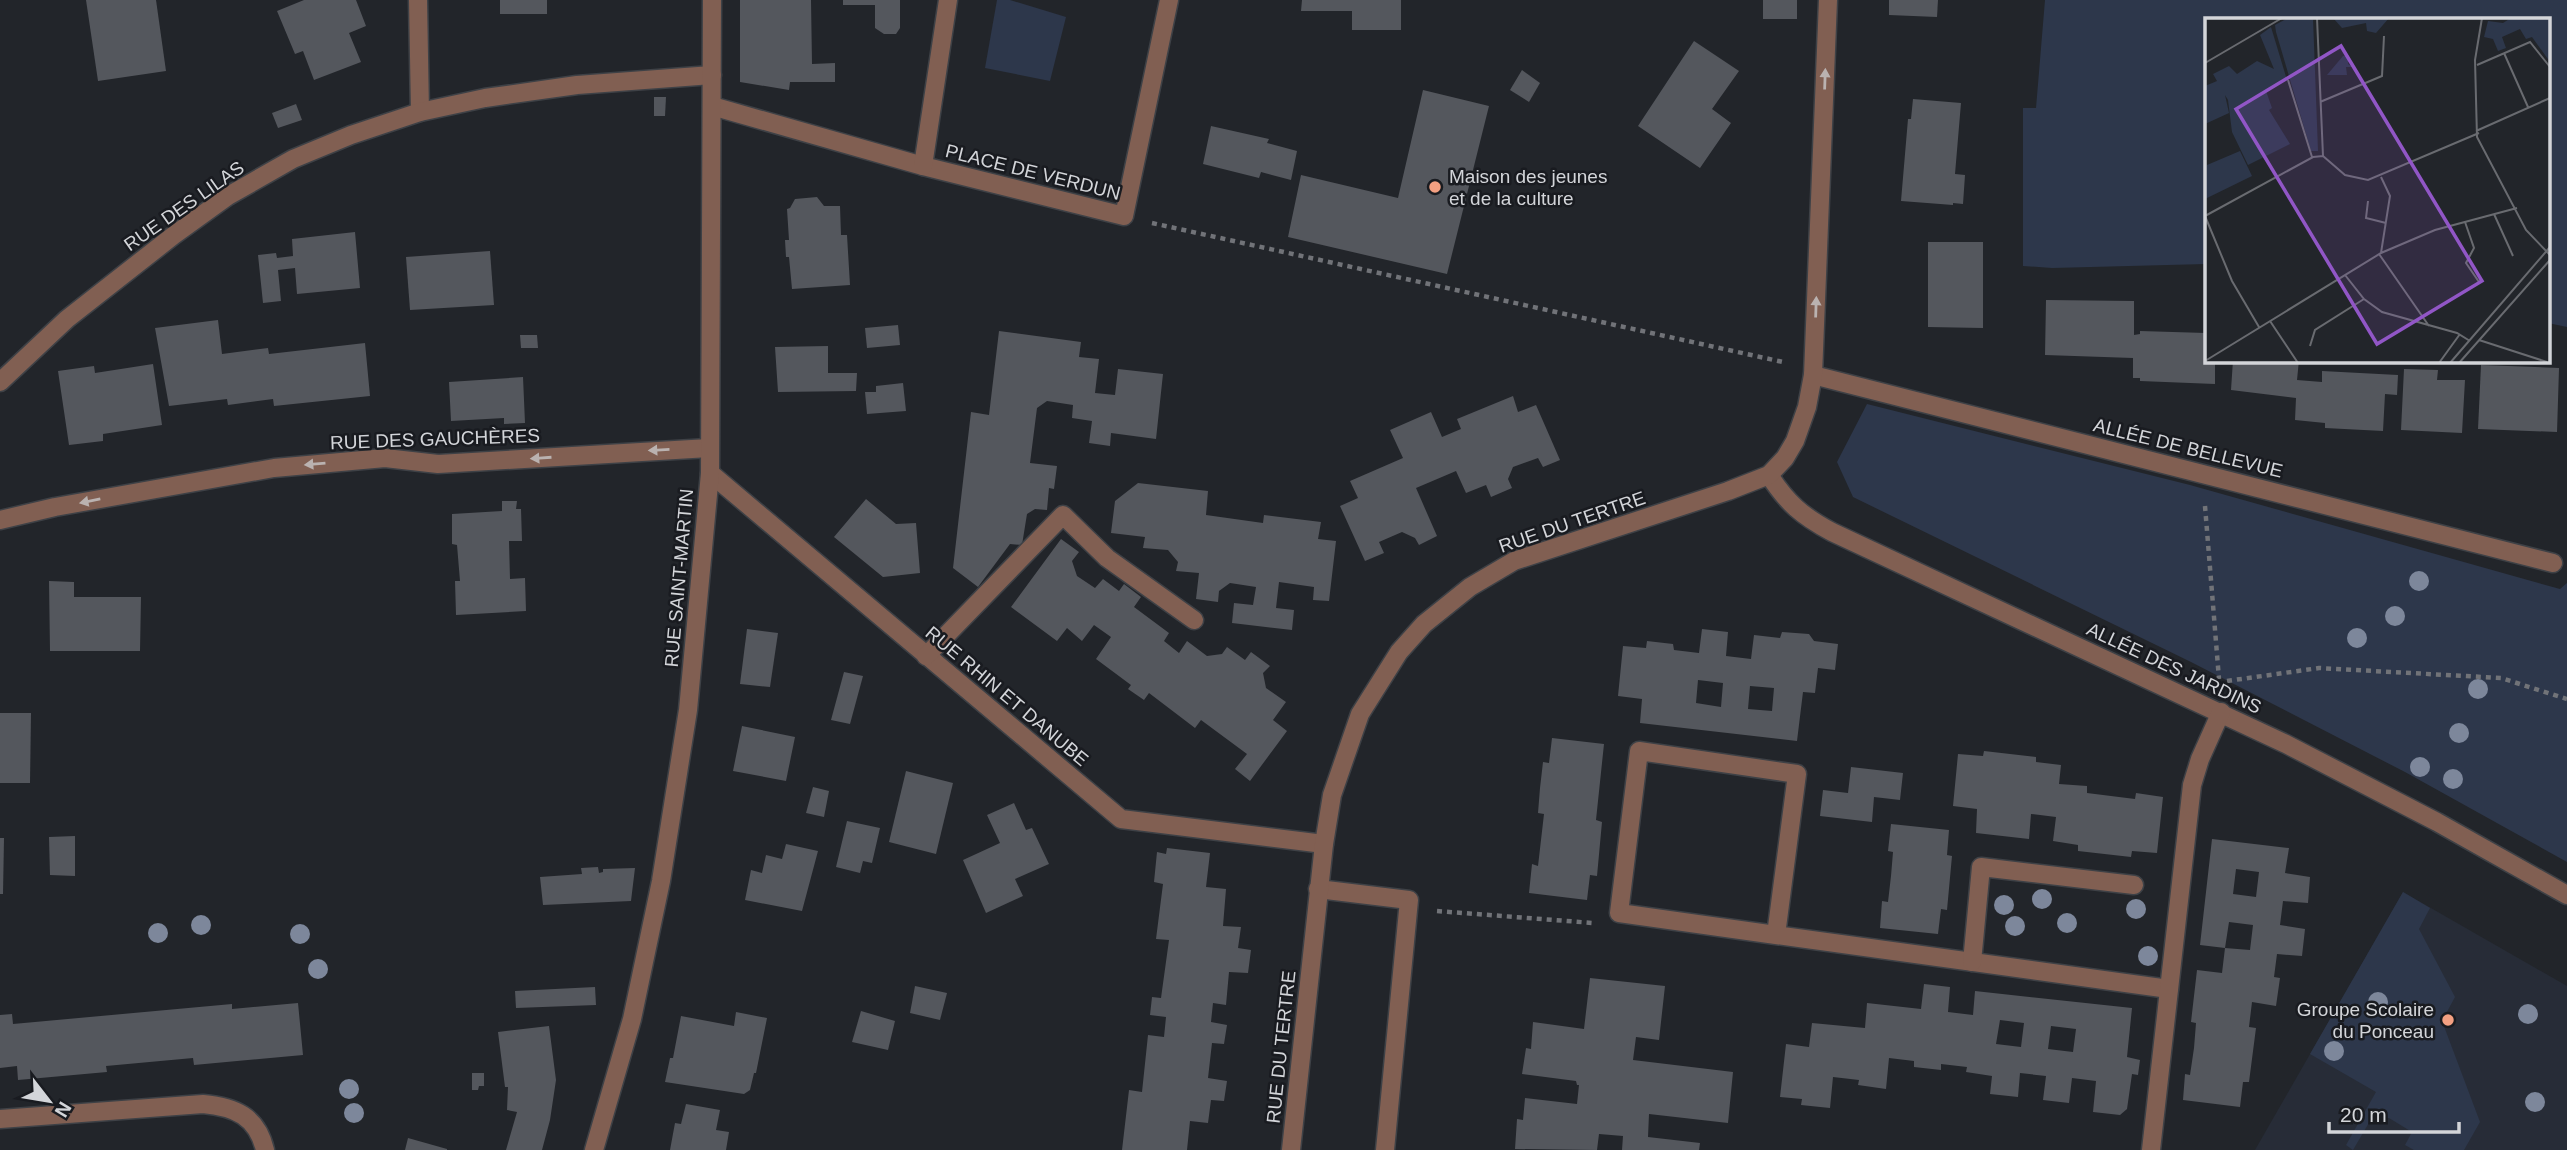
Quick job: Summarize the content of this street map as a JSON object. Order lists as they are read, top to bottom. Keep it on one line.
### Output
{"streets":{"street":["PLACE DE VERDUN","RUE DES LILAS","RUE DES GAUCHÈRES","ALLÉE DE BELLEVUE","RUE DU TERTRE","RUE SAINT-MARTIN","ALLÉE DES JARDINS","RUE RHIN ET DANUBE"]},"crossings":[["PLACE DE VERDUN","RUE SAINT-MARTIN"],["RUE DES LILAS","RUE SAINT-MARTIN"],["RUE DES GAUCHÈRES","RUE SAINT-MARTIN"],["RUE DU TERTRE","ALLÉE DES JARDINS"],["RUE DU TERTRE","RUE RHIN ET DANUBE"],["RUE SAINT-MARTIN","RUE RHIN ET DANUBE"]],"one_way":["RUE DES GAUCHÈRES"],"places":["Maison des jeunes et de la culture","Groupe Scolaire du Ponceau"],"scale_bar":"20 m","north":"bottom right"}
